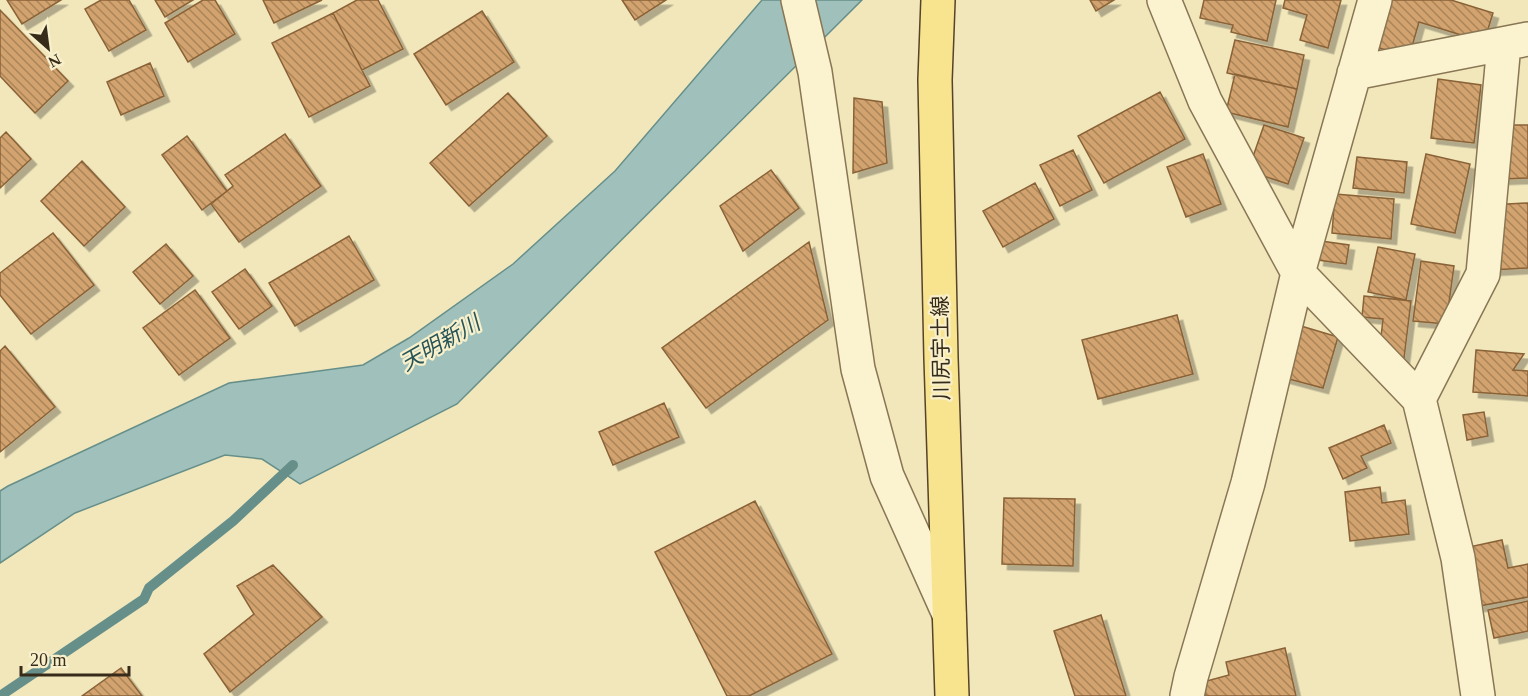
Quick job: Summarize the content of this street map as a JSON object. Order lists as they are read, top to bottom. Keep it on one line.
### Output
{"streets":{"main road":["川尻宇土線"]},"water":["天明新川"],"scale_bar":"20 m","north":"bottom right"}
